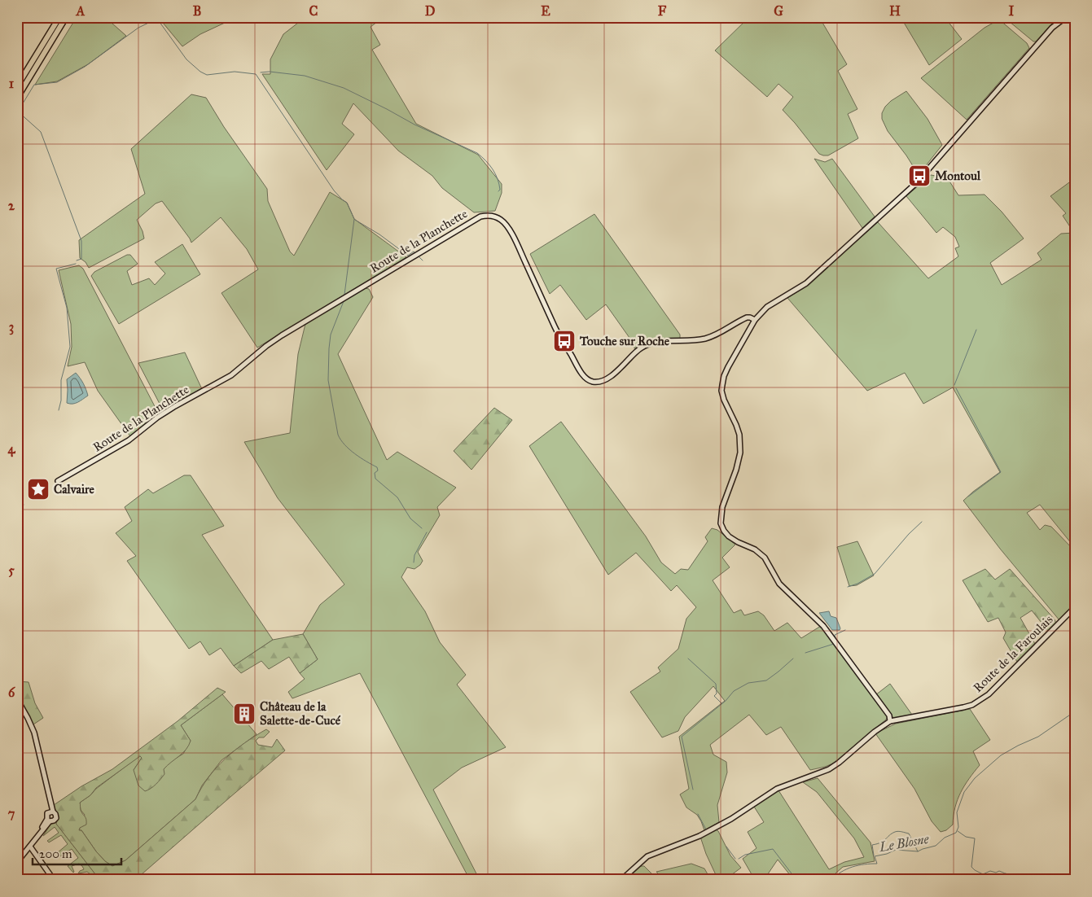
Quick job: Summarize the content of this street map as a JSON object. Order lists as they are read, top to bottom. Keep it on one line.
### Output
{"streets":{"street":["Route de la Planchette","Route de la Faroulais"]},"water":["Le Blosne"],"places":{"bus stop":["Montoul","Touche sur Roche"],"place":["Calvaire"],"building":["Château de la Salette-de-Cucé"]},"scale_bar":"200 m","grid":{"columns":["A","B","C","D","E","F","G","H","I"],"rows":["1","2","3","4","5","6","7"]}}
